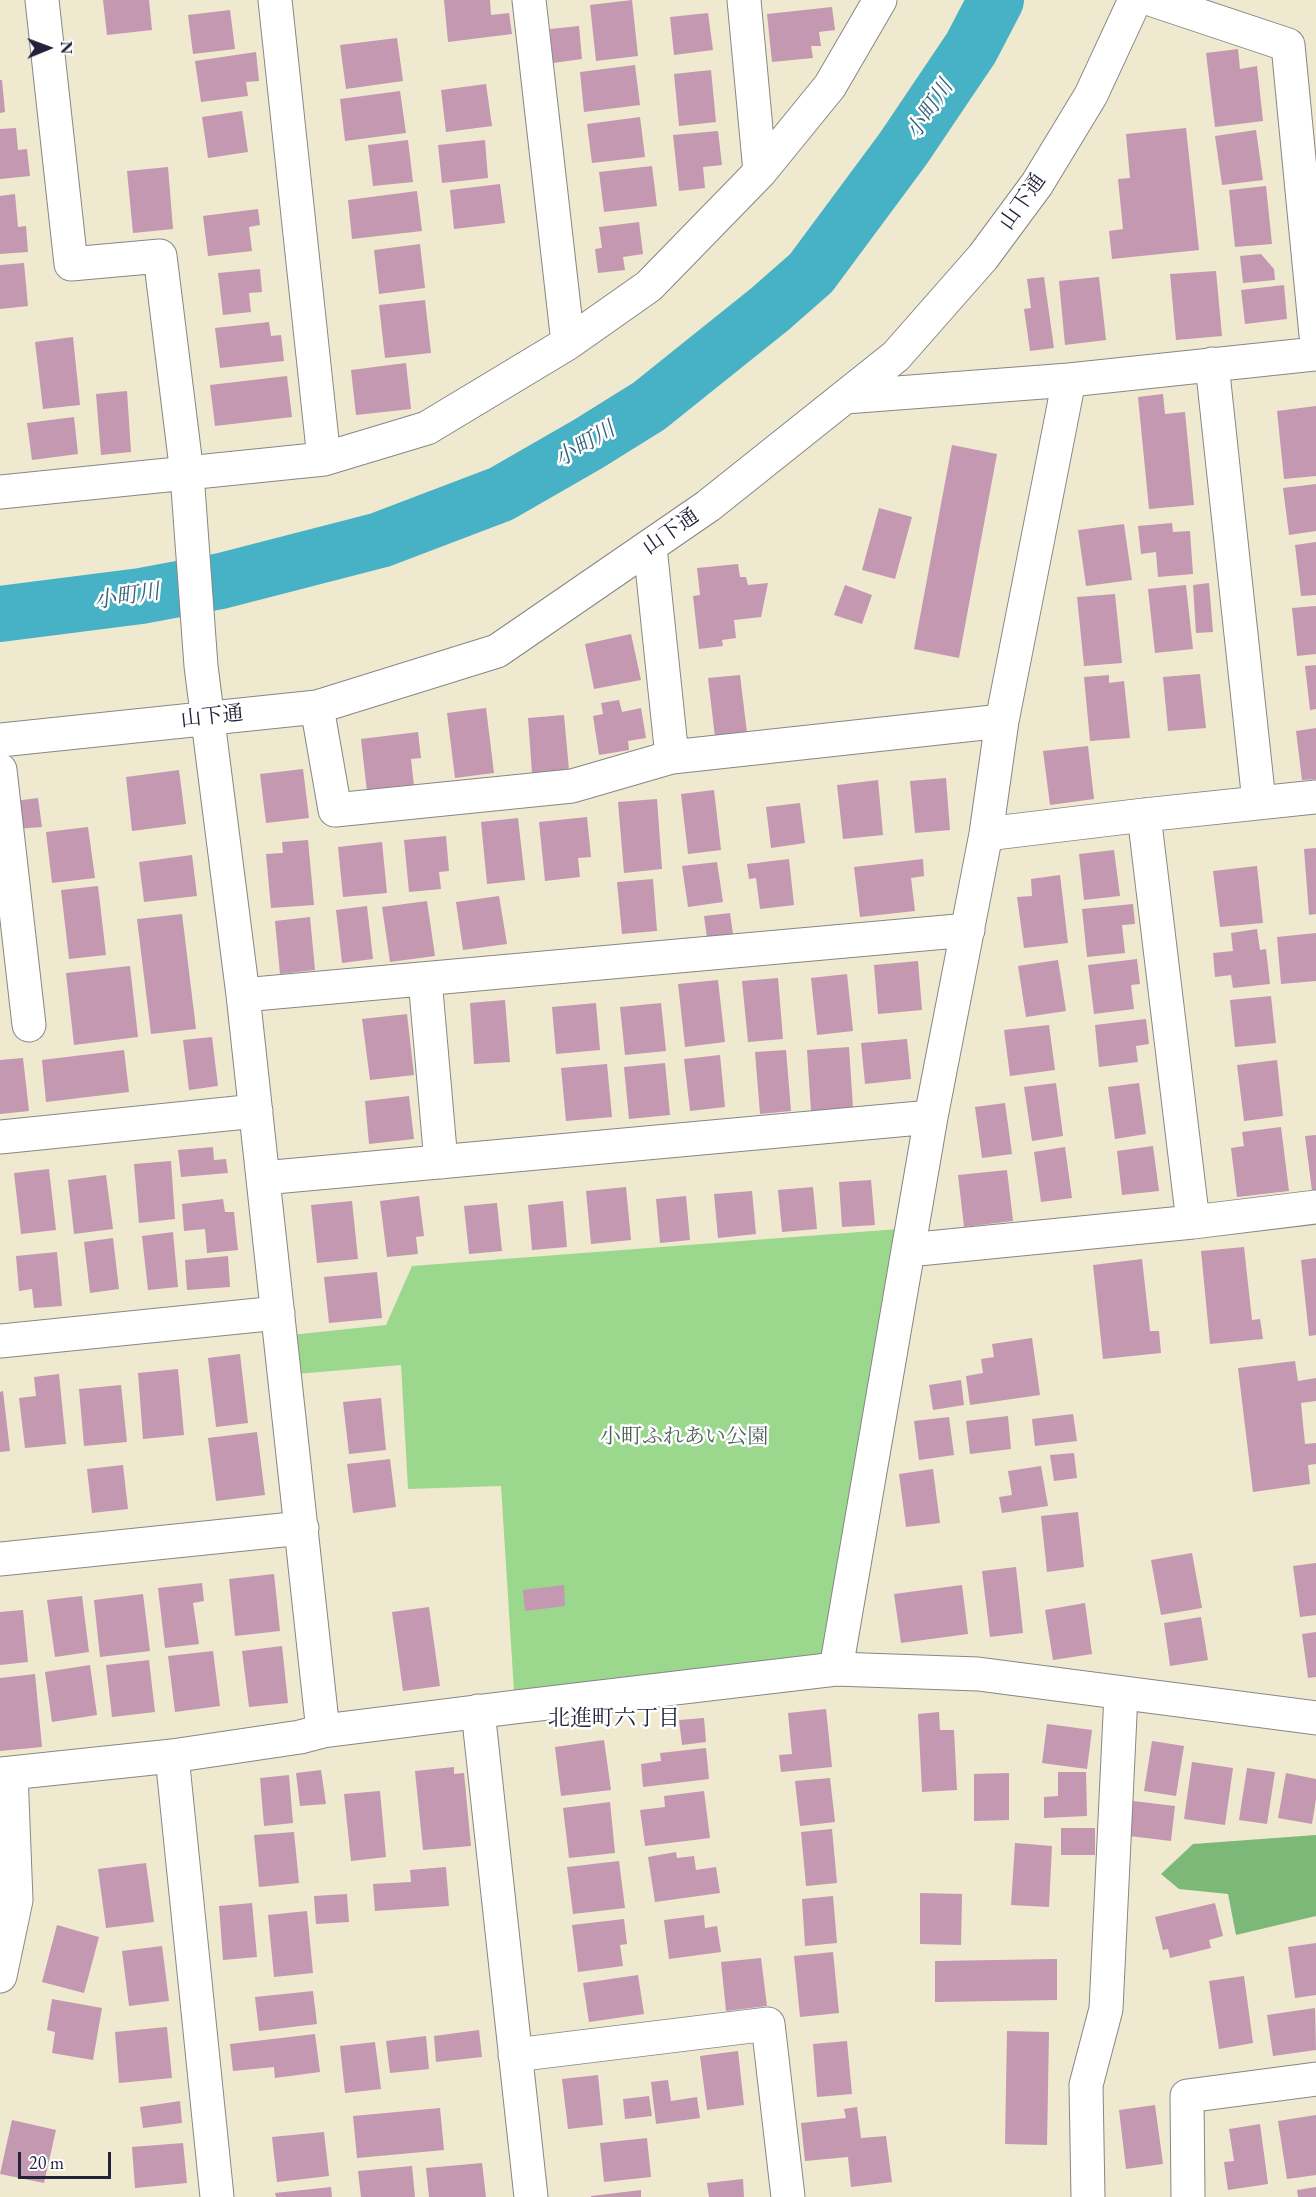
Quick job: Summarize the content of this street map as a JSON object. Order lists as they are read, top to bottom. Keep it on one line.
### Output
{"streets":{"street":["山下通"]},"districts":["北進町六丁目"],"water":["小町川"],"parks":["小町ふれあい公園"],"scale_bar":"20 m","north":"right"}
